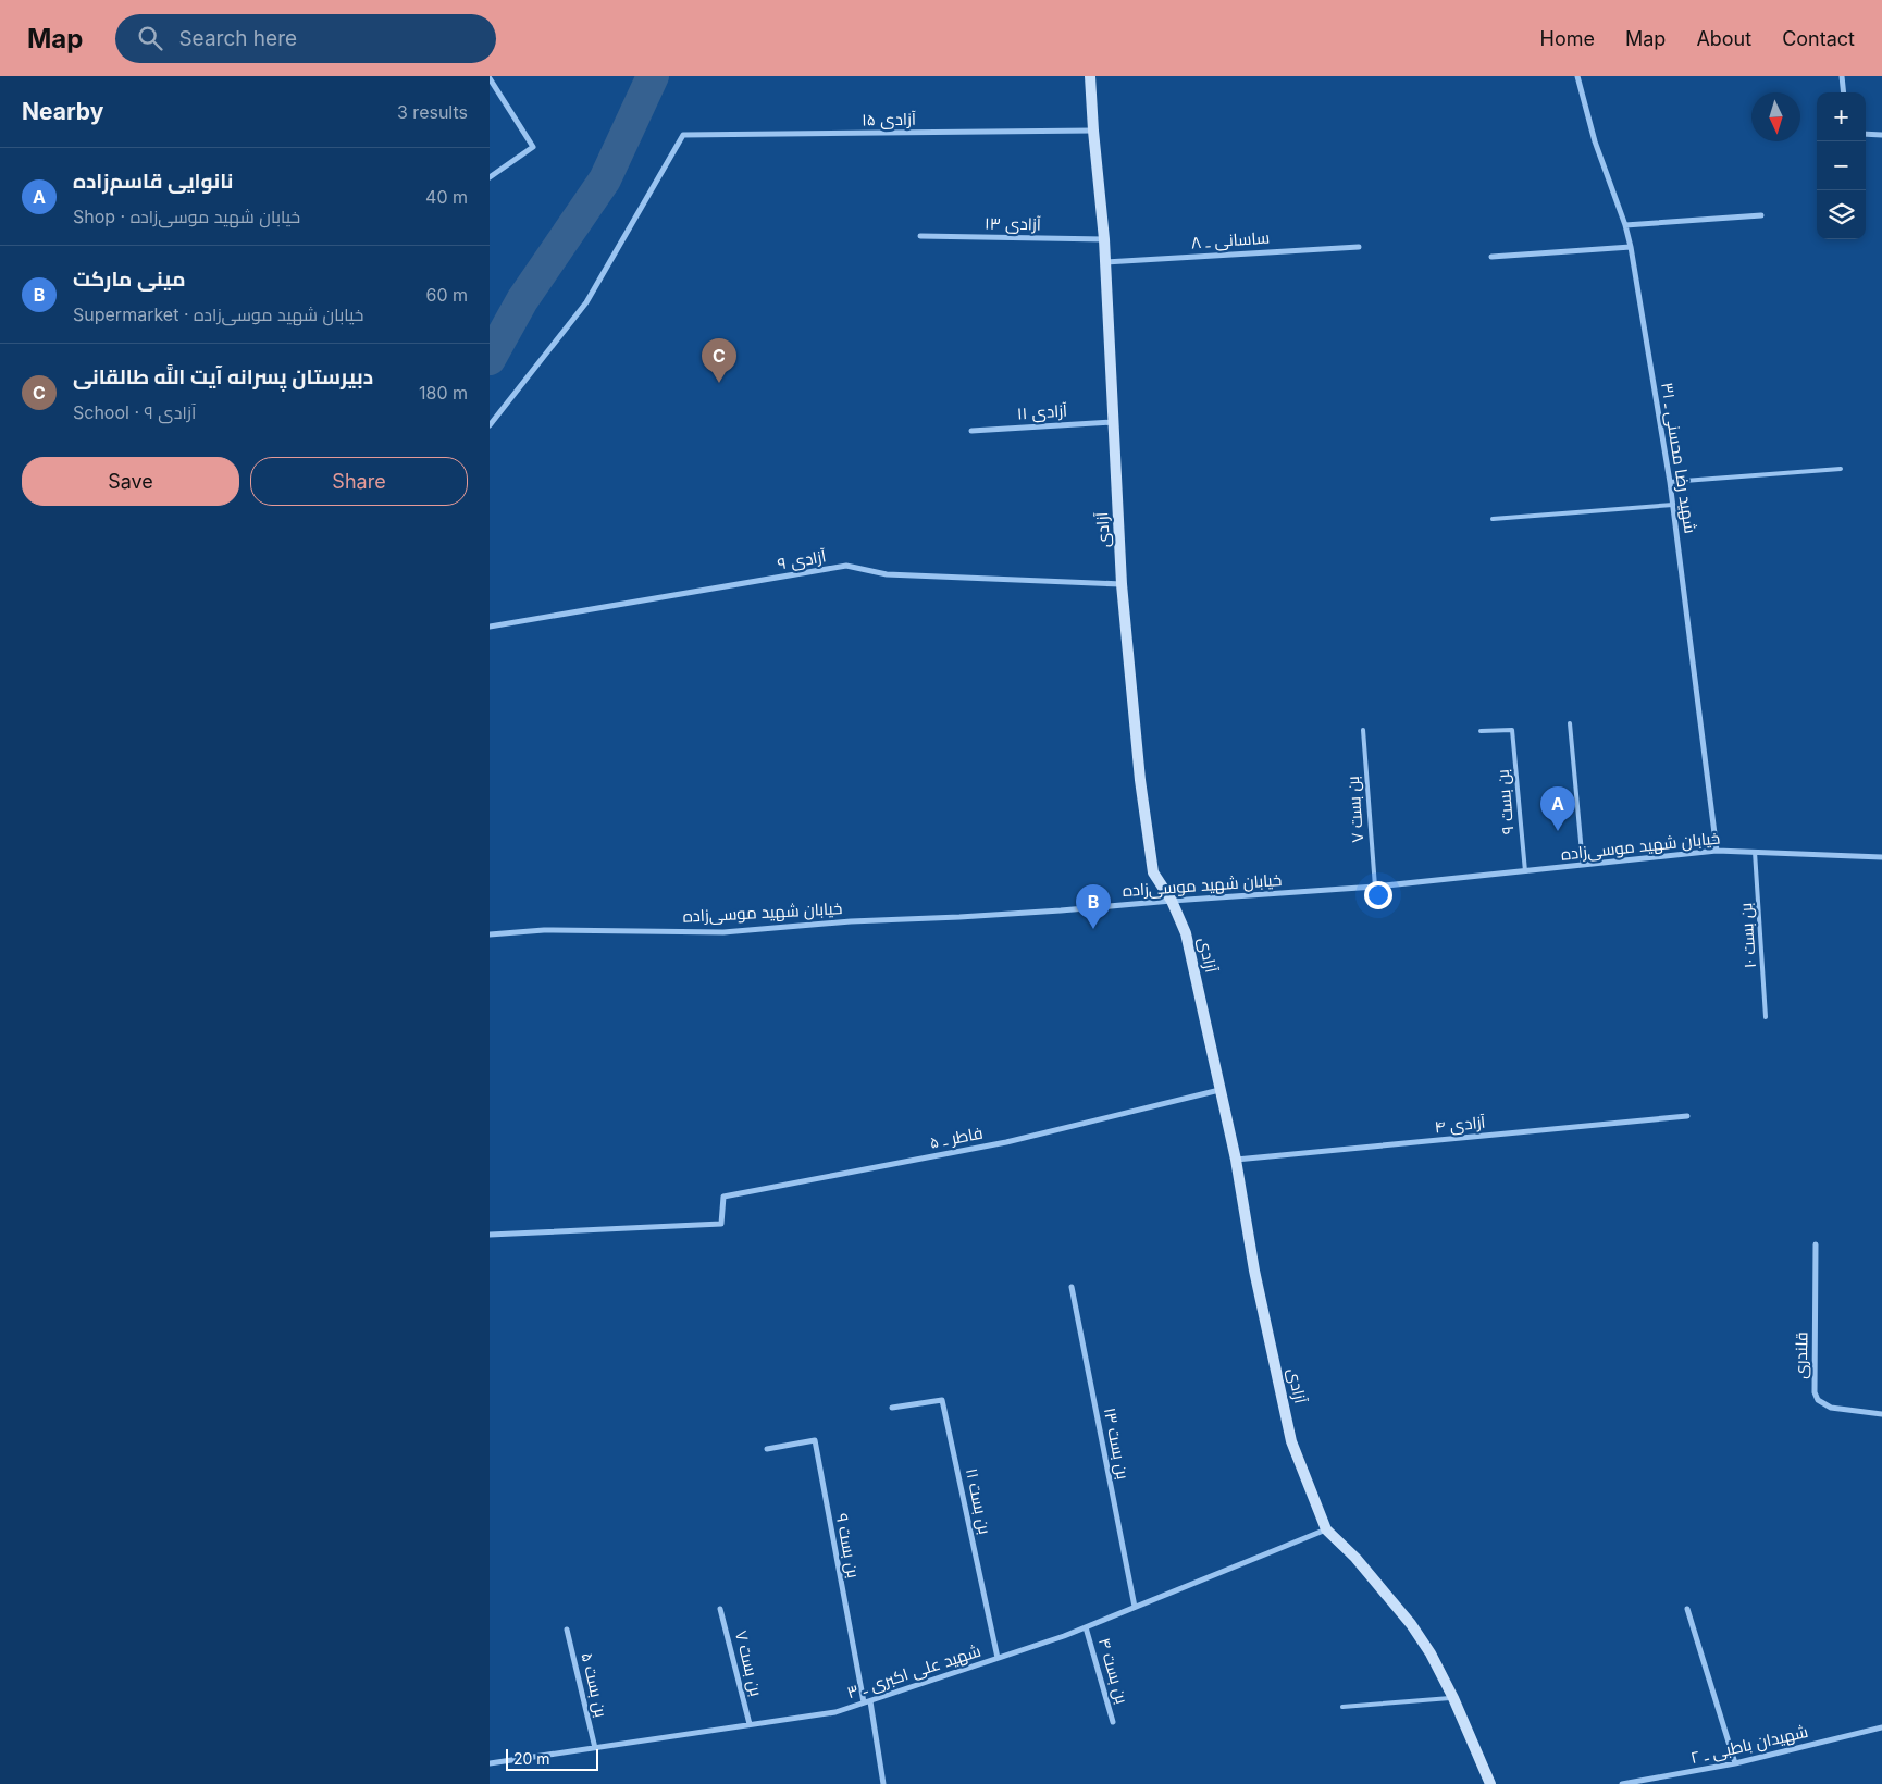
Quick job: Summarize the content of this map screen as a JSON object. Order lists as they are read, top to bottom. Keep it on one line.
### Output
{"streets":{"street":["آزادی ۱۵","آزادی ۱۳","ساسانی ـ ۸","آزادی ۱۱","شهید رضا محسنی ـ ۳۱","آزادی","آزادی ۹","بن بست ۹","بن بست ۷","خیابان شهید موسی‌زاده","آزادی ۴","فاطر ـ ۵","قلندری","بن بست ۱۳","بن بست ۱۱","بن بست ۴","شهید علی اکبری ـ ۳","بن بست ۵","شهیدان باطبی ـ ۲"],"lane":["بن بست ۱۰"]},"crossings":[["آزادی ۱۵","آزادی"],["آزادی ۱۳","آزادی"],["ساسانی ـ ۸","آزادی"],["آزادی ۱۱","آزادی"],["شهید رضا محسنی ـ ۳۱","خیابان شهید موسی‌زاده"],["آزادی","آزادی ۹"],["آزادی","خیابان شهید موسی‌زاده"],["آزادی","آزادی ۴"],["آزادی","فاطر ـ ۵"],["آزادی","شهید علی اکبری ـ ۳"],["بن بست ۹","خیابان شهید موسی‌زاده"],["بن بست ۹","شهید علی اکبری ـ ۳"],["بن بست ۷","خیابان شهید موسی‌زاده"],["بن بست ۷","شهید علی اکبری ـ ۳"],["خیابان شهید موسی‌زاده","بن بست ۱۰"],["بن بست ۱۳","شهید علی اکبری ـ ۳"],["بن بست ۱۱","شهید علی اکبری ـ ۳"],["بن بست ۴","شهید علی اکبری ـ ۳"],["شهید علی اکبری ـ ۳","بن بست ۵"]],"scale_bar":"20 m","north":"bottom","page":{"header":"Map","search":"Search here","nav":["Home","Map","About","Contact"],"heading":["Nearby","3 results"],"map_buttons":["+","−"],"list":[{"mark":"A","name":"نانوایی قاسم‌زاده","note":"Shop · خیابان شهید موسی‌زاده","value":"40 m"},{"mark":"B","name":"مینی مارکت","note":"Supermarket · خیابان شهید موسی‌زاده","value":"60 m"},{"mark":"C","name":"دبیرستان پسرانه آیت اللَّه طالقانی","note":"School · آزادی ۹","value":"180 m"}],"pins":["C","A","B"],"buttons":["Save","Share"],"scale":"20 m"}}
